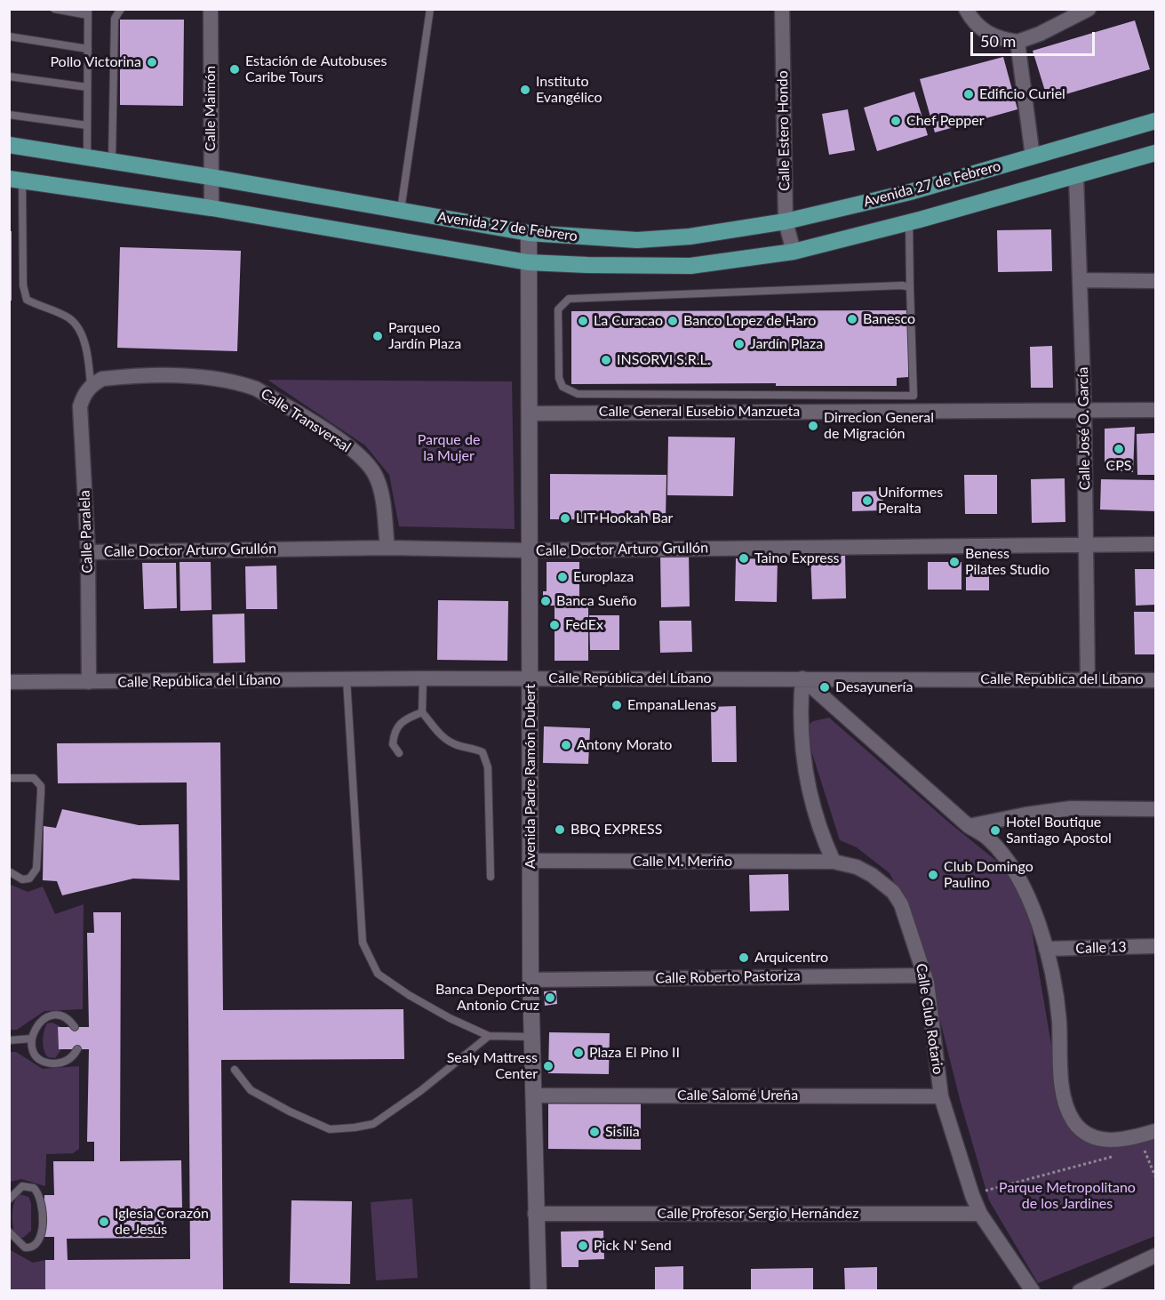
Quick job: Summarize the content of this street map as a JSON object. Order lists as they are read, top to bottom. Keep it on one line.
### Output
{"streets":{"main road":["Avenida 27 de Febrero"],"street":["Calle Maimón","Calle Estero Hondo","Calle General Eusebio Manzueta","Calle Transversal","Calle José O. García","Calle Paralela","Calle Doctor Arturo Grullón","Calle República del Líbano","Avenida Padre Ramón Dubert","Calle M. Meriño","Calle 13","Calle Roberto Pastoriza","Calle Club Rotario","Calle Salomé Ureña","Calle Profesor Sergio Hernández"]},"crossings":[["Calle Maimón","Avenida 27 de Febrero"],["Calle Estero Hondo","Avenida 27 de Febrero"],["Avenida 27 de Febrero","Calle José O. García"],["Avenida 27 de Febrero","Avenida Padre Ramón Dubert"],["Calle General Eusebio Manzueta","Calle José O. García"],["Calle General Eusebio Manzueta","Avenida Padre Ramón Dubert"],["Calle Transversal","Calle Paralela"],["Calle Transversal","Calle Doctor Arturo Grullón"],["Calle José O. García","Calle Doctor Arturo Grullón"],["Calle José O. García","Calle República del Líbano"],["Calle Paralela","Calle Doctor Arturo Grullón"],["Calle Paralela","Calle República del Líbano"],["Calle Doctor Arturo Grullón","Avenida Padre Ramón Dubert"],["Calle República del Líbano","Avenida Padre Ramón Dubert"],["Avenida Padre Ramón Dubert","Calle M. Meriño"],["Avenida Padre Ramón Dubert","Calle Roberto Pastoriza"],["Avenida Padre Ramón Dubert","Calle Salomé Ureña"],["Avenida Padre Ramón Dubert","Calle Profesor Sergio Hernández"],["Calle M. Meriño","Calle Club Rotario"],["Calle Roberto Pastoriza","Calle Club Rotario"],["Calle Club Rotario","Calle Salomé Ureña"],["Calle Club Rotario","Calle Profesor Sergio Hernández"]],"parks":["Parque de la Mujer","Parque Metropolitano de los Jardines"],"places":["Pollo Victorina","Estación de Autobuses Caribe Tours","Instituto Evangélico","Edificio Curiel","Chef Pepper","Banesco","La Curacao","Banco Lopez de Haro","Parqueo Jardín Plaza","Jardín Plaza","INSORVI S.R.L.","Dirrecion General de Migración","CPS","Uniformes Peralta","LIT Hookah Bar","Taino Express","Beness Pilates Studio","Europlaza","Banca Sueño","FedEx","Desayunería","EmpanaLlenas","Antony Morato","BBQ EXPRESS","Hotel Boutique Santiago Apostol","Club Domingo Paulino","Arquicentro","Banca Deportiva Antonio Cruz","Plaza El Pino II","Sealy Mattress Center","Sisilia","Iglesia Corazón de Jesús","Pick N' Send"],"scale_bar":"50 m"}
